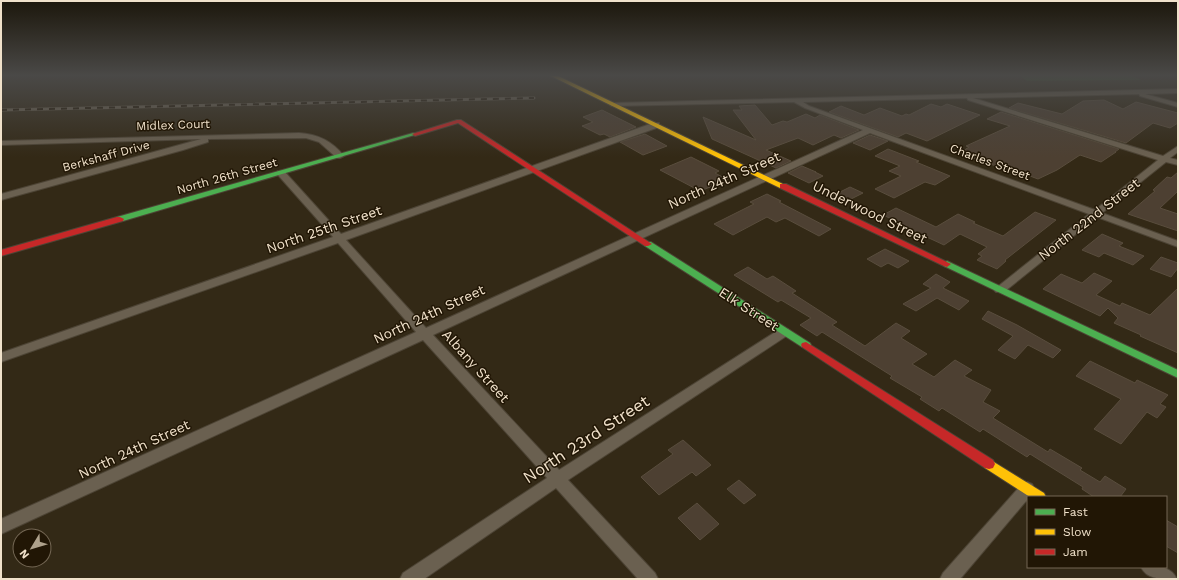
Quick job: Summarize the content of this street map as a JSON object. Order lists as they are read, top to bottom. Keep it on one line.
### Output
{"streets":{"street":["Midlex Court","Berkshaff Drive","Charles Street","North 26th Street","North 24th Street","Underwood Street","North 22nd Street","North 25th Street","Elk Street","Albany Street","North 23rd Street"]},"crossings":[["Midlex Court","Berkshaff Drive"],["Midlex Court","North 26th Street"],["Charles Street","North 24th Street"],["Charles Street","North 22nd Street"],["North 26th Street","Elk Street"],["North 26th Street","Albany Street"],["North 24th Street","Underwood Street"],["North 24th Street","Elk Street"],["North 24th Street","Albany Street"],["Underwood Street","North 22nd Street"],["Underwood Street","North 25th Street"],["North 25th Street","Elk Street"],["North 25th Street","Albany Street"],["Elk Street","North 23rd Street"],["Albany Street","North 23rd Street"]],"legend":["Fast","Slow","Jam"],"north":"bottom left"}
